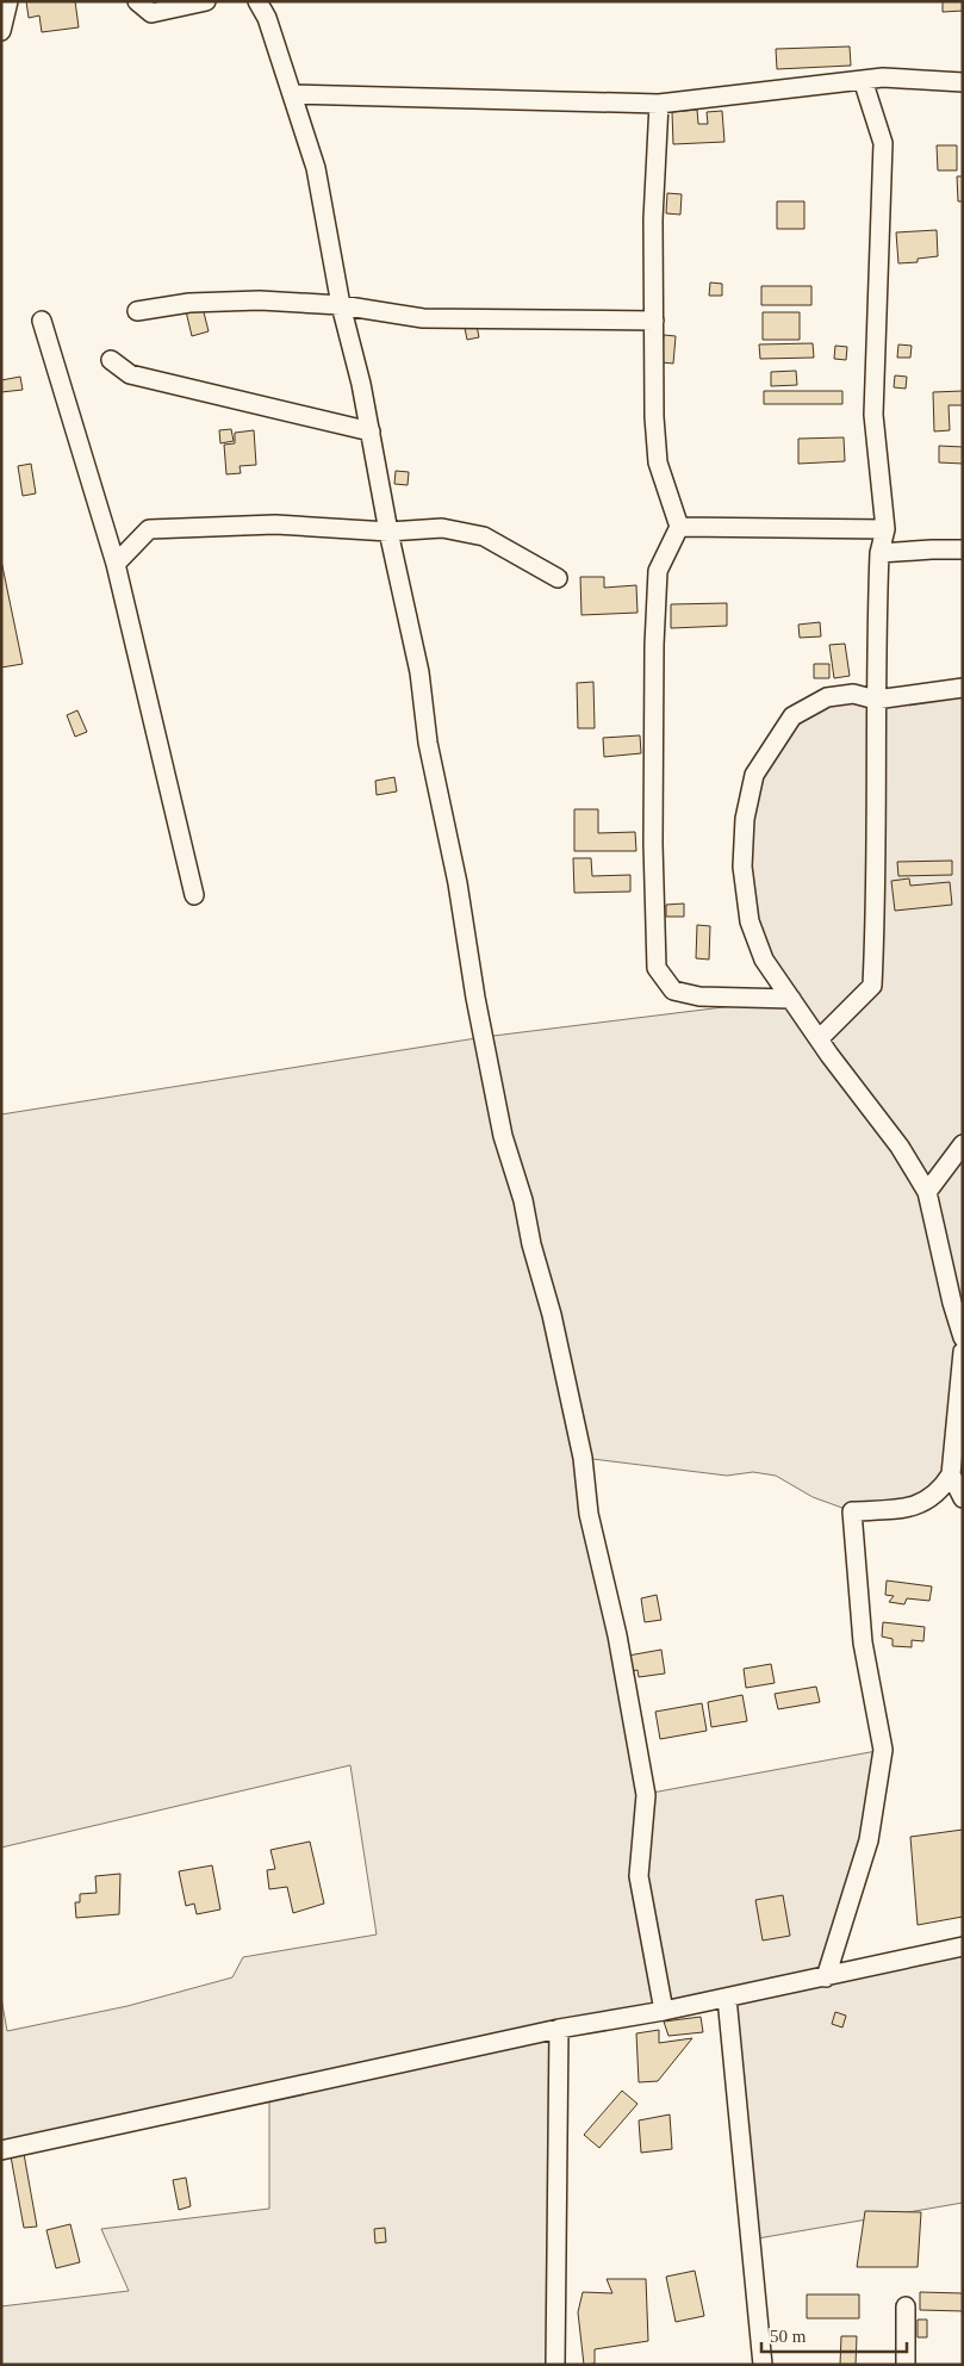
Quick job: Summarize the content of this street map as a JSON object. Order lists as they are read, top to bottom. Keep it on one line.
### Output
{"scale_bar":"50 m"}
